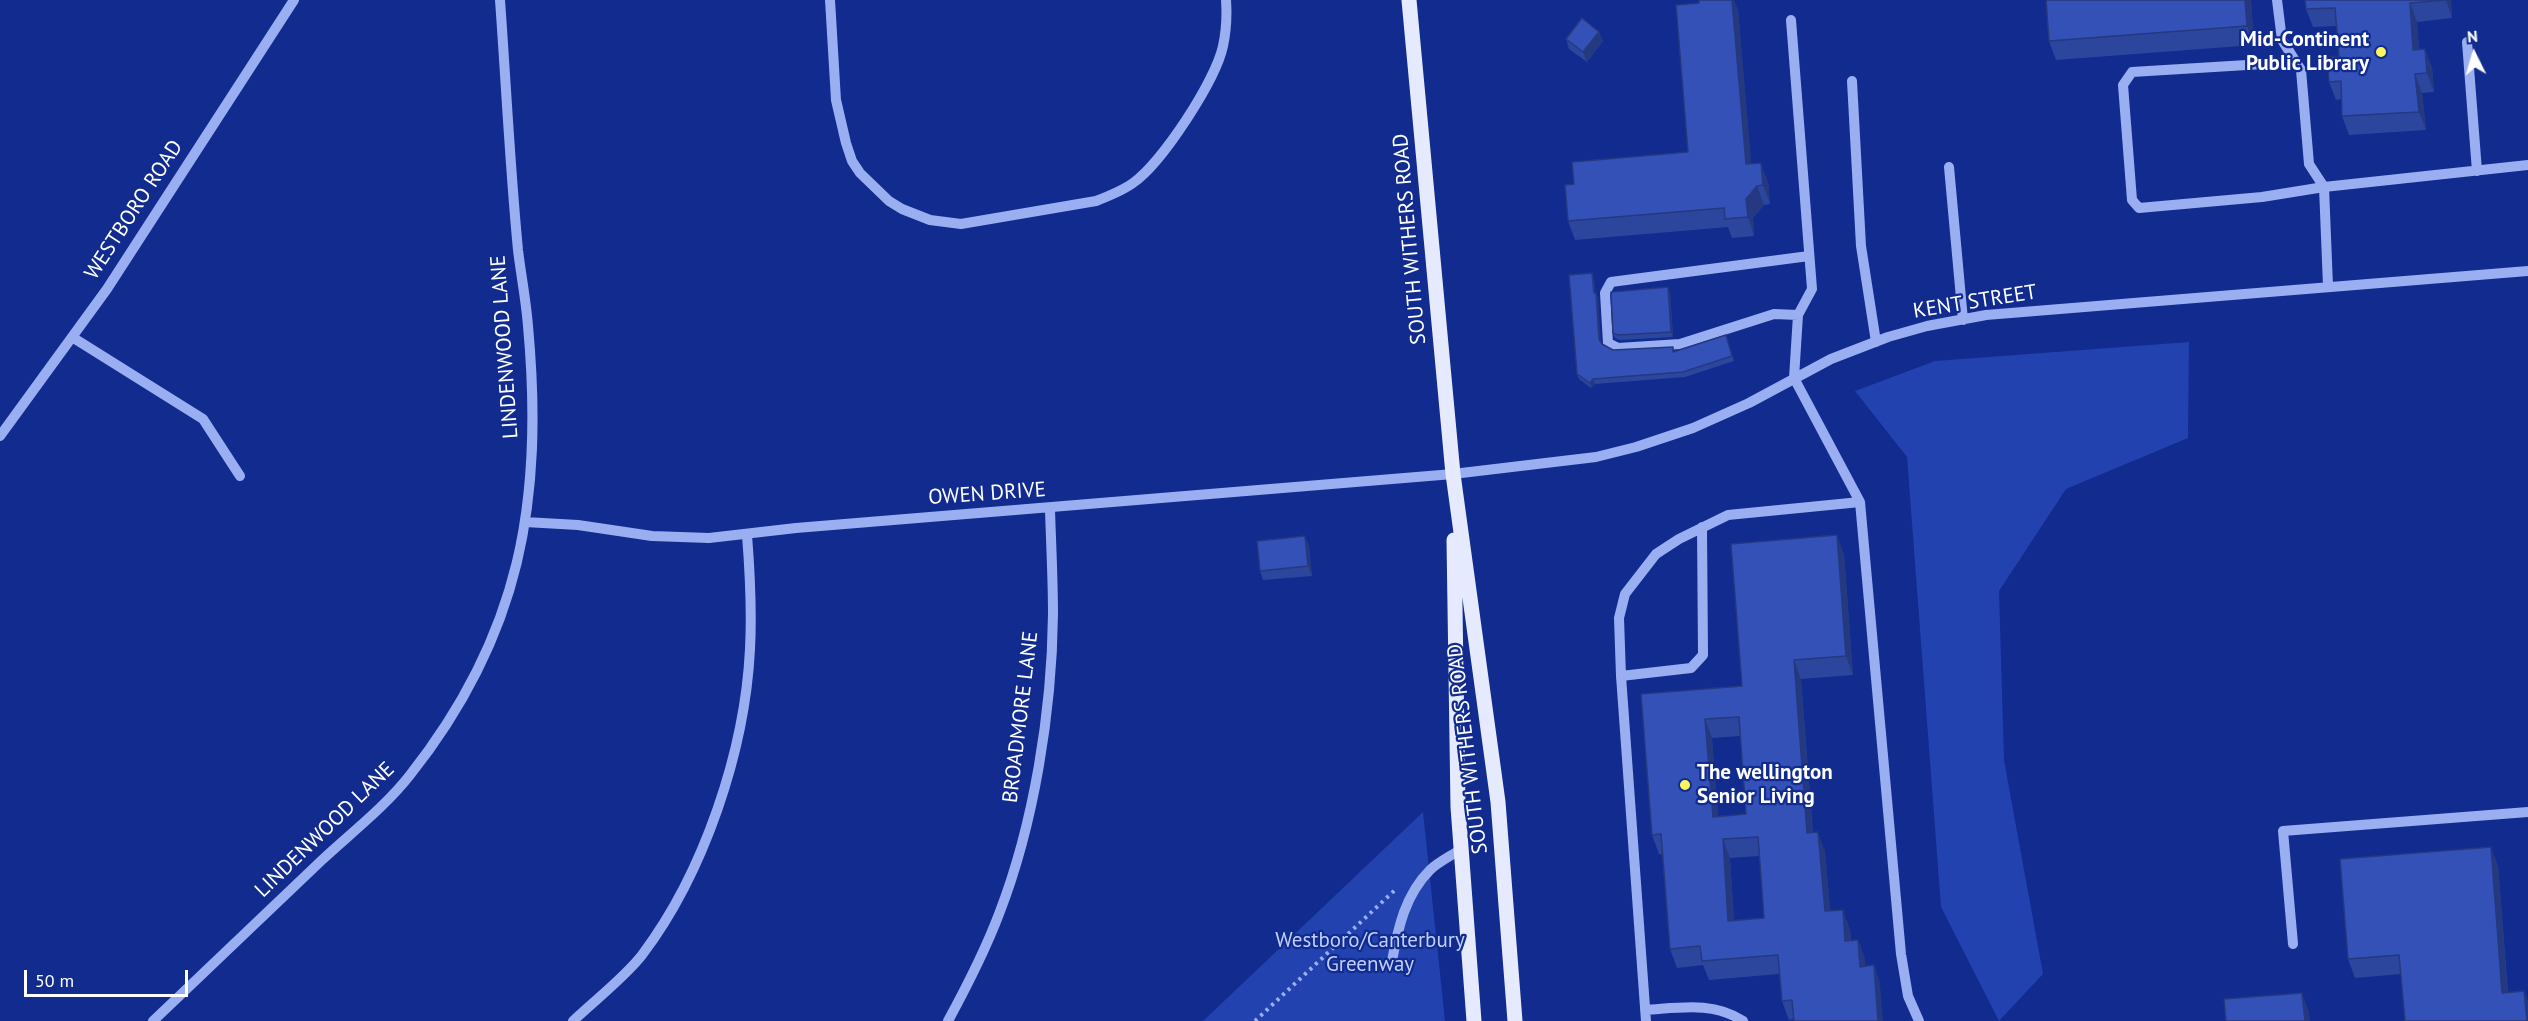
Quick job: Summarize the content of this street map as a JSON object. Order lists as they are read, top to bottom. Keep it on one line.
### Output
{"streets":{"main road":["SOUTH WITHERS ROAD"],"street":["WESTBORO ROAD","KENT STREET","LINDENWOOD LANE","OWEN DRIVE","BROADMORE LANE"]},"crossings":[["SOUTH WITHERS ROAD","KENT STREET"],["SOUTH WITHERS ROAD","OWEN DRIVE"],["KENT STREET","OWEN DRIVE"],["LINDENWOOD LANE","OWEN DRIVE"],["OWEN DRIVE","BROADMORE LANE"]],"parks":["Westboro/Canterbury Greenway"],"places":["Mid-Continent Public Library","The wellington Senior Living"],"scale_bar":"50 m","north":"top"}
